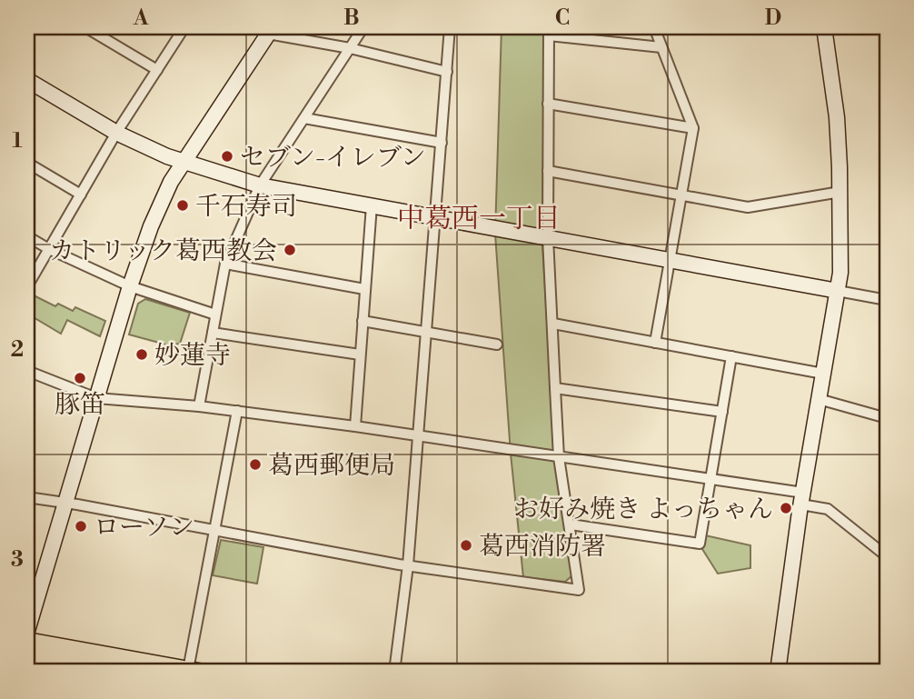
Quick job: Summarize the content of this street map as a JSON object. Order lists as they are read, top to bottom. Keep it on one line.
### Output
{"districts":["中葛西一丁目"],"places":["セブン-イレブン","千石寿司","カトリック葛西教会","妙蓮寺","豚笛","葛西郵便局","お好み焼き よっちゃん","ローソン","葛西消防署"],"grid":{"columns":["A","B","C","D"],"rows":["1","2","3"]}}
